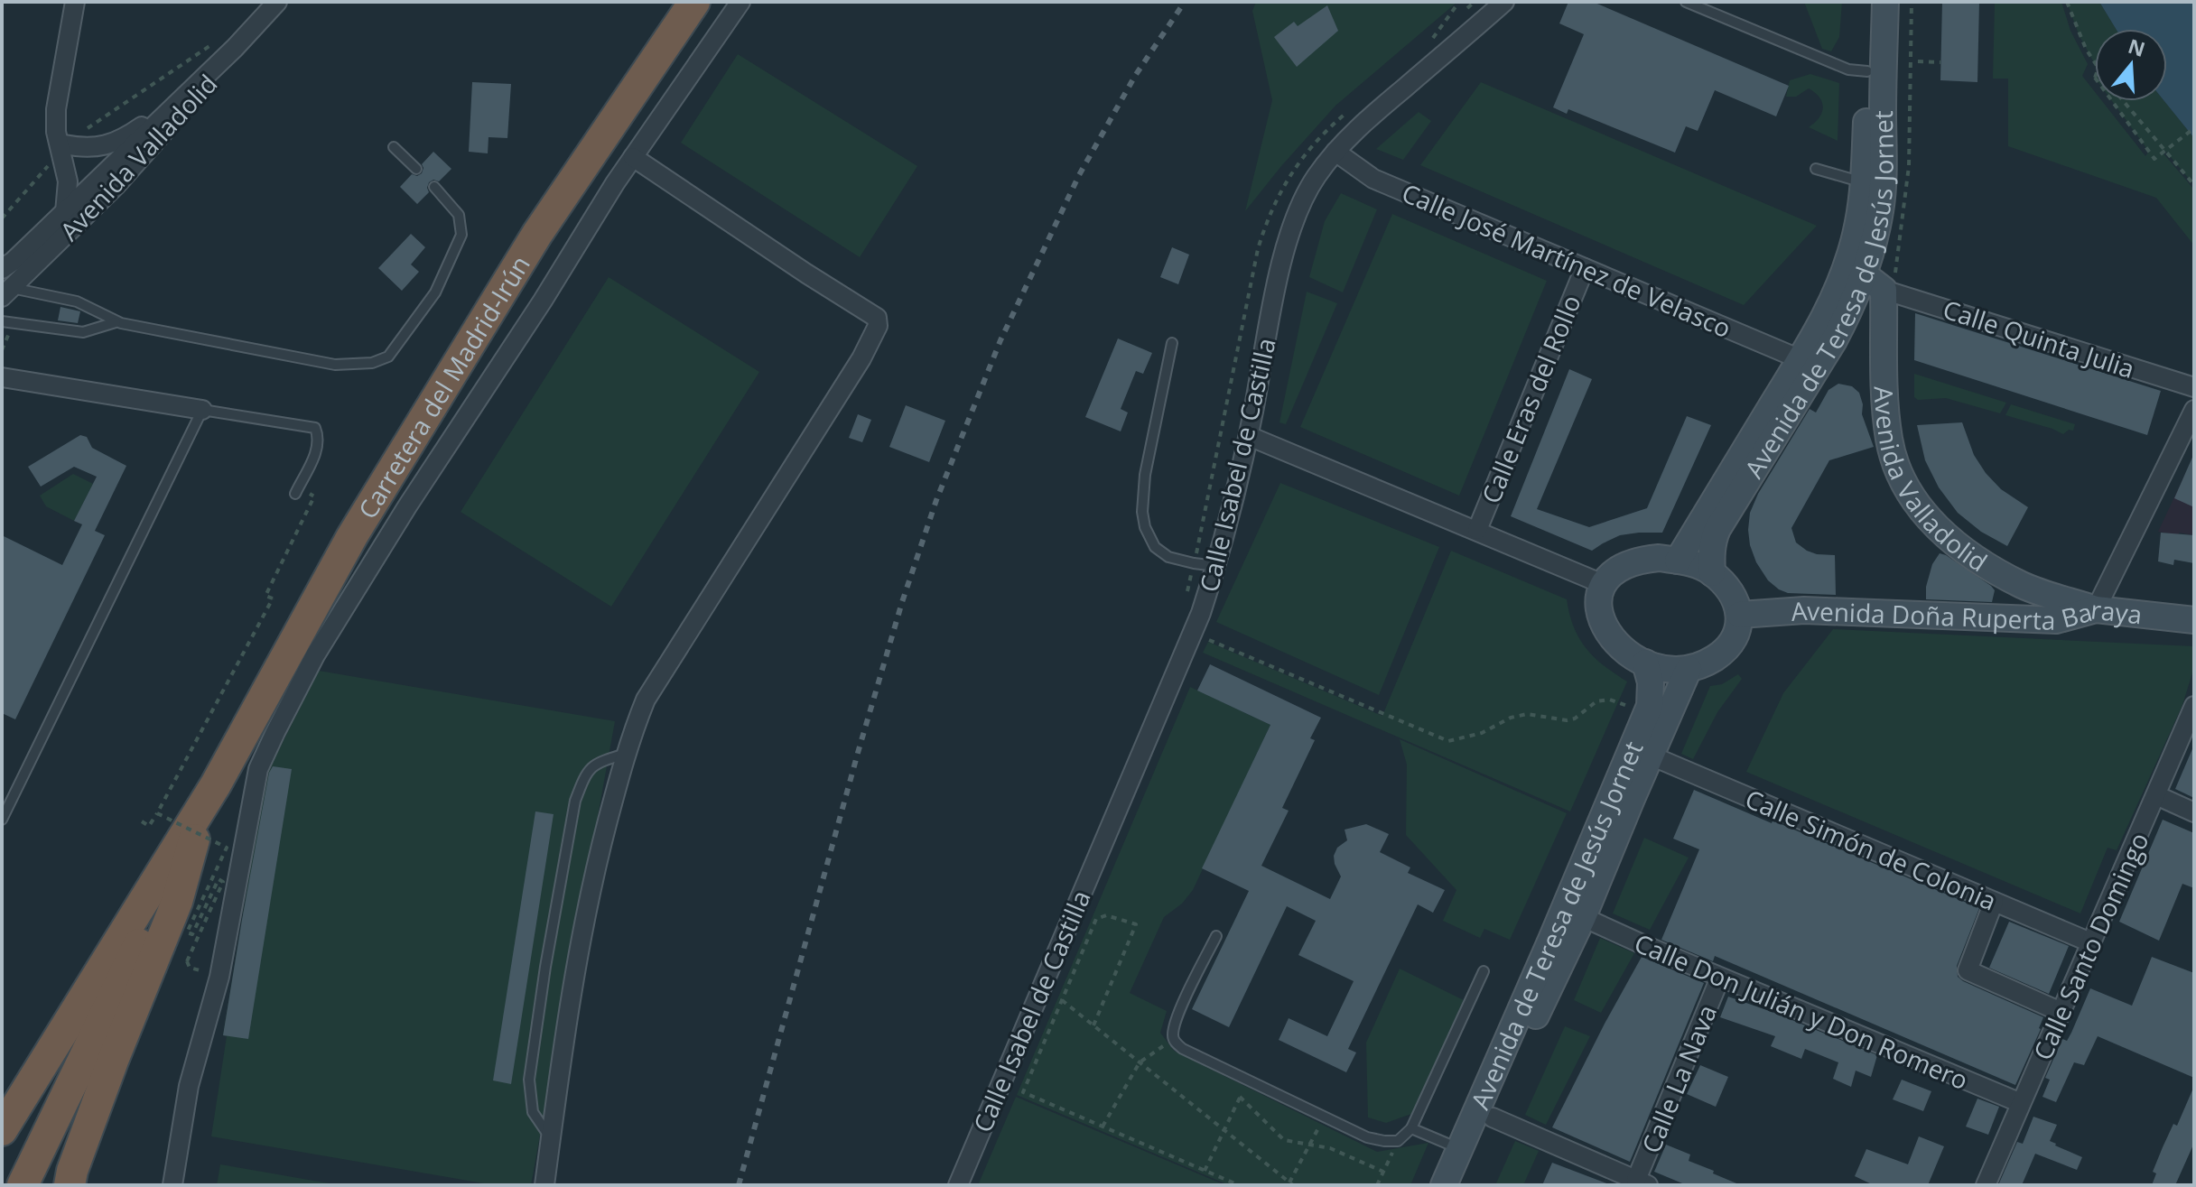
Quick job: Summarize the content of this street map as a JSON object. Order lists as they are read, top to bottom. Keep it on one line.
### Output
{"streets":{"highway":["Carretera del Madrid-Irún"],"street":["Avenida Valladolid","Calle José Martínez de Velasco","Avenida de Teresa de Jesús Jornet","Calle Quinta Julia","Calle Eras del Rollo","Calle Isabel de Castilla","Avenida Doña Ruperta Baraya","Calle Simón de Colonia","Calle Santo Domingo","Calle Don Julián y Don Romero","Calle La Nava"]},"crossings":[["Avenida Valladolid","Avenida de Teresa de Jesús Jornet"],["Avenida Valladolid","Calle Quinta Julia"],["Avenida Valladolid","Avenida Doña Ruperta Baraya"],["Calle José Martínez de Velasco","Avenida de Teresa de Jesús Jornet"],["Calle José Martínez de Velasco","Calle Eras del Rollo"],["Calle José Martínez de Velasco","Calle Isabel de Castilla"],["Avenida de Teresa de Jesús Jornet","Calle Quinta Julia"],["Avenida de Teresa de Jesús Jornet","Avenida Doña Ruperta Baraya"],["Avenida de Teresa de Jesús Jornet","Calle Simón de Colonia"],["Avenida de Teresa de Jesús Jornet","Calle Don Julián y Don Romero"],["Calle Simón de Colonia","Calle Santo Domingo"],["Calle Santo Domingo","Calle Don Julián y Don Romero"],["Calle Don Julián y Don Romero","Calle La Nava"]],"north":"top"}
